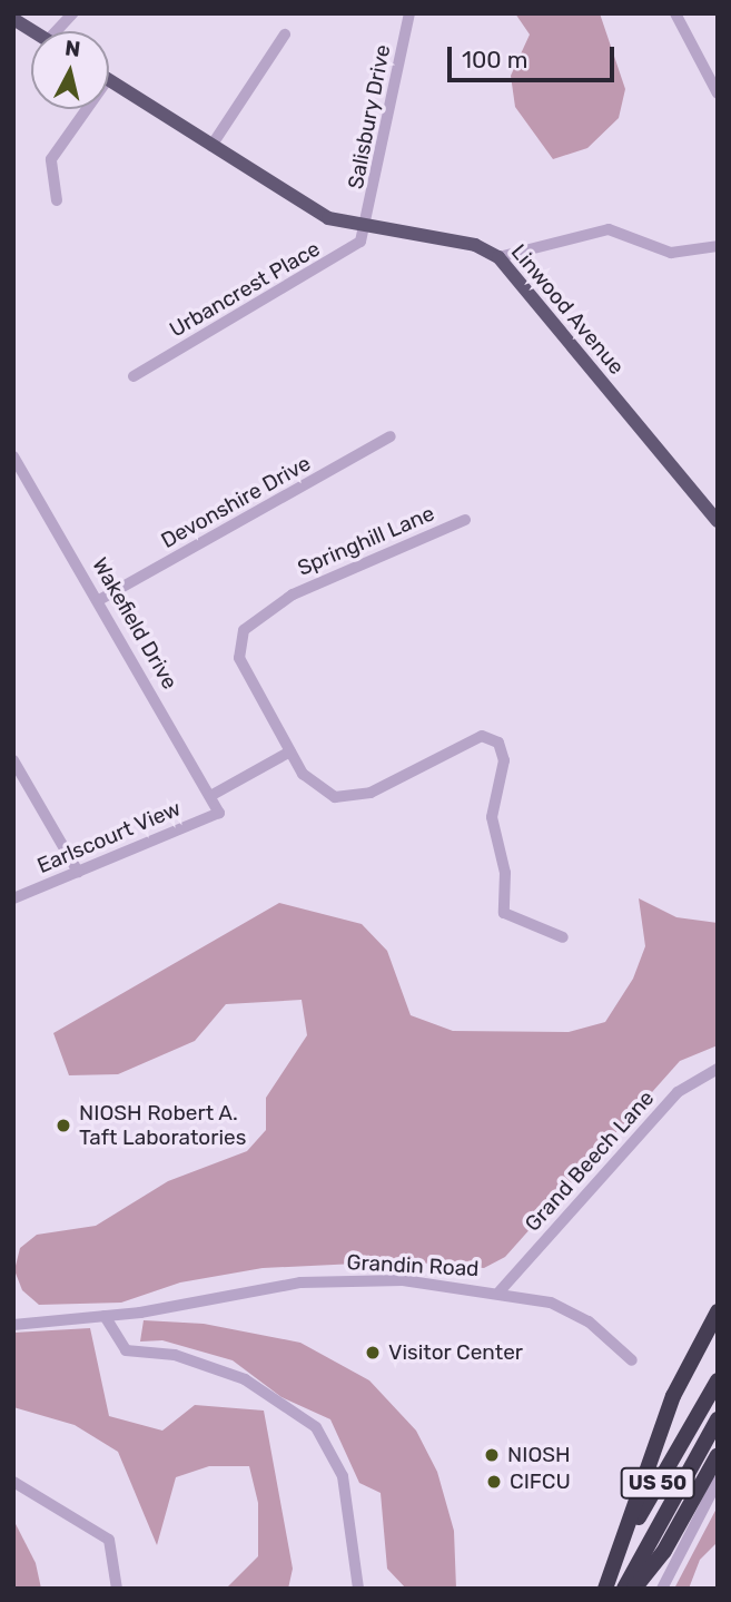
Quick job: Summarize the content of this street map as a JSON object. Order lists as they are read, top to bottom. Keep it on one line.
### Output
{"streets":{"highway":["US 50"],"main road":["Linwood Avenue"],"street":["Salisbury Drive","Urbancrest Place","Devonshire Drive","Springhill Lane","Wakefield Drive","Earlscourt View","Grand Beech Lane","Grandin Road"]},"crossings":[["Salisbury Drive","Urbancrest Place"],["Salisbury Drive","Linwood Avenue"],["Urbancrest Place","Linwood Avenue"],["Devonshire Drive","Wakefield Drive"],["Wakefield Drive","Earlscourt View"],["Grand Beech Lane","Grandin Road"]],"places":["NIOSH Robert A. Taft Laboratories","Visitor Center","NIOSH","CIFCU"],"scale_bar":"100 m","north":"top"}
